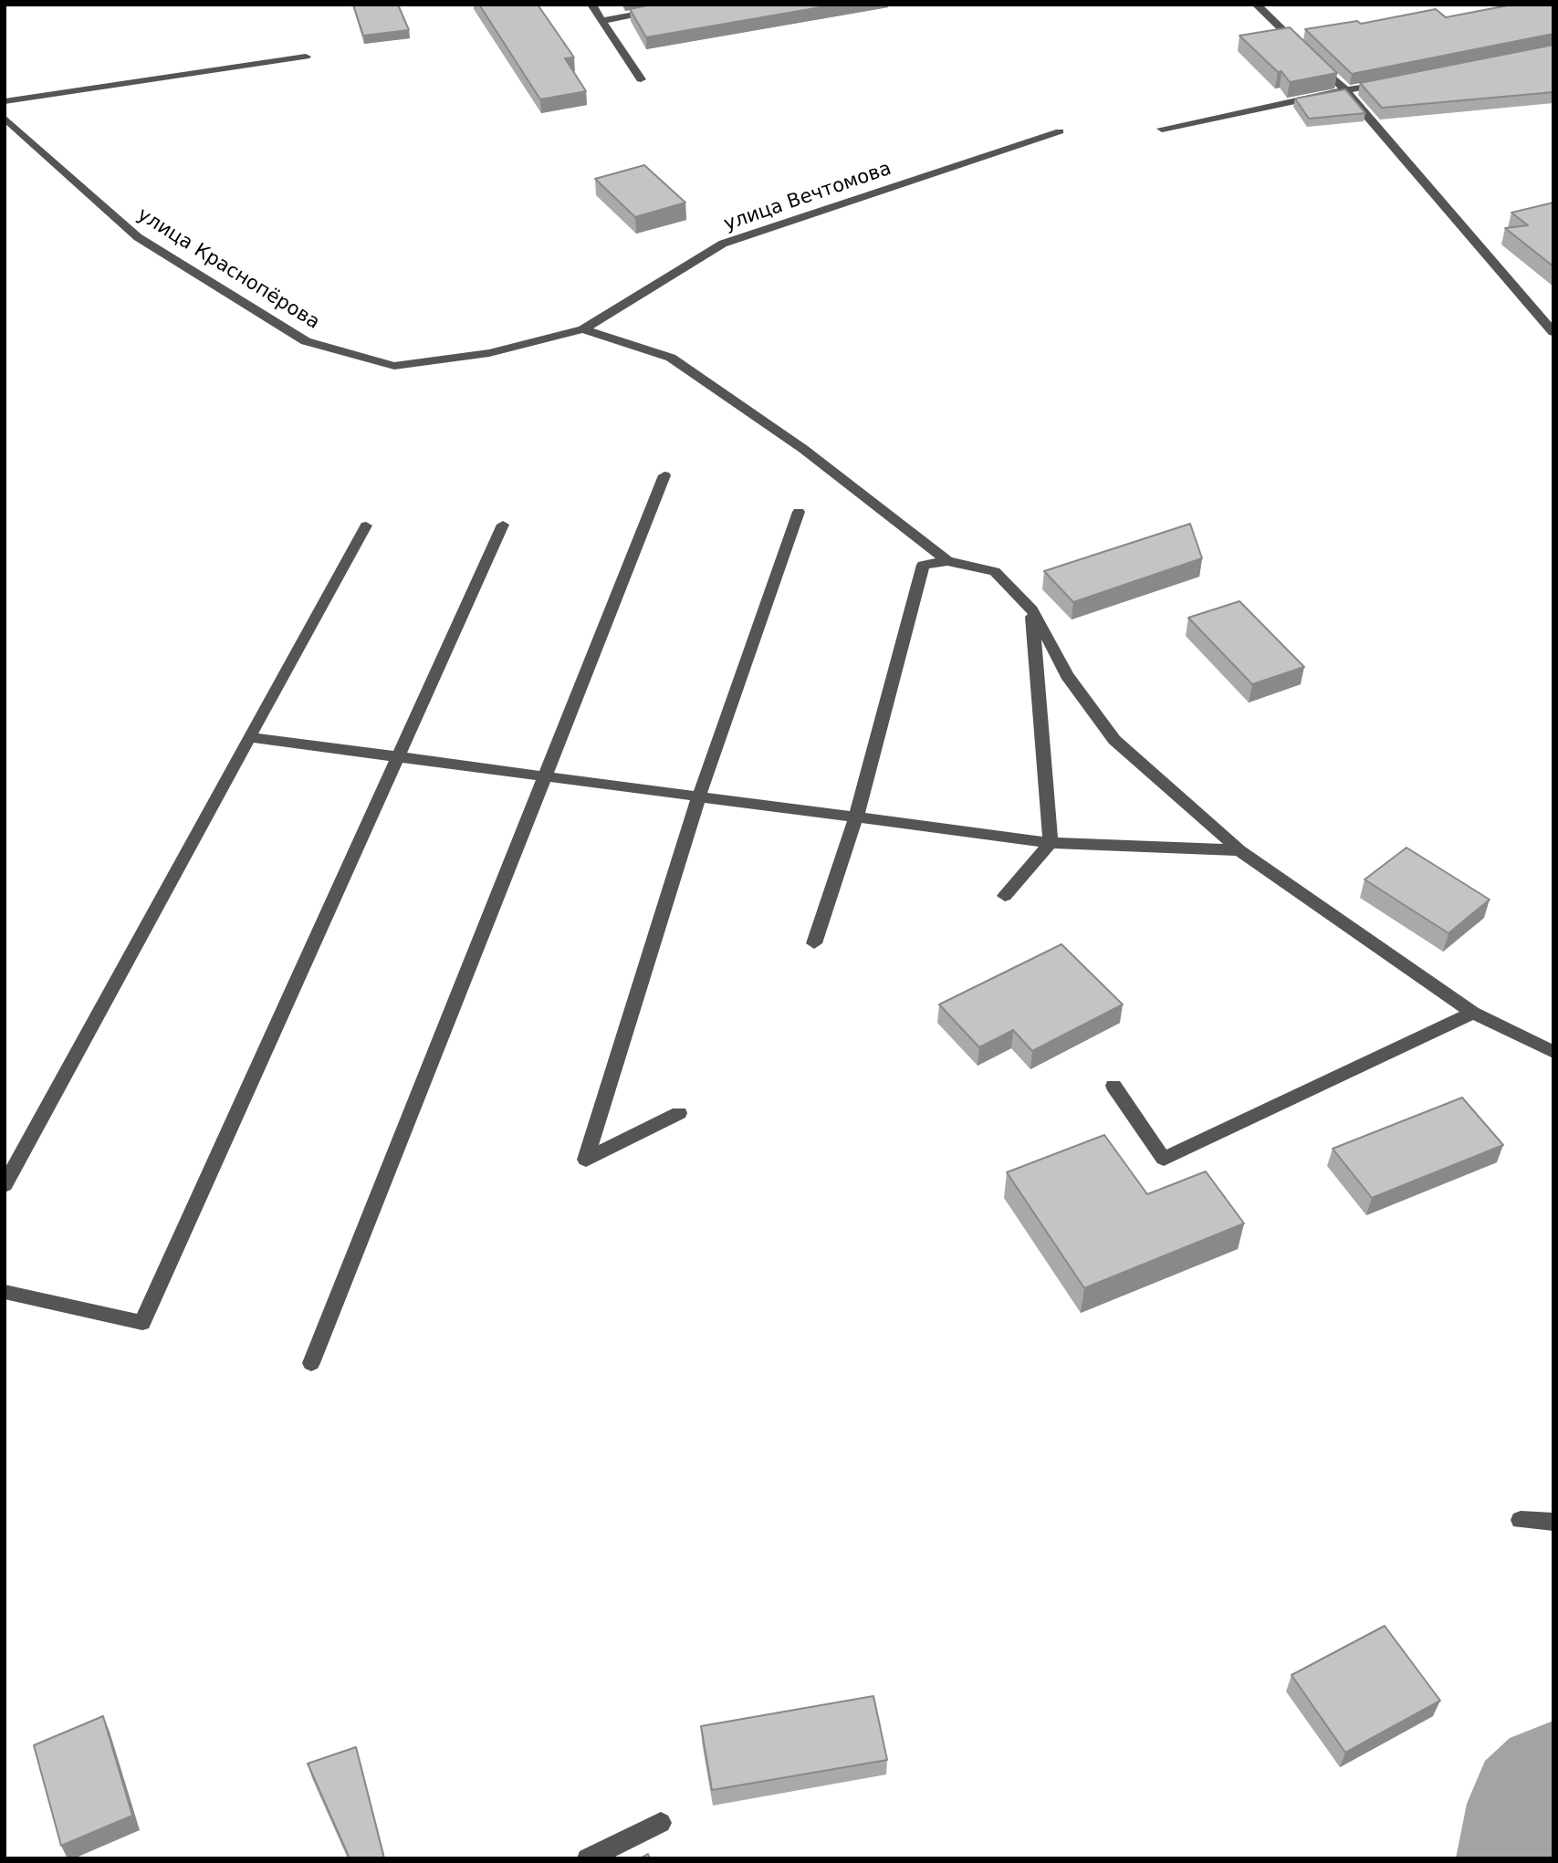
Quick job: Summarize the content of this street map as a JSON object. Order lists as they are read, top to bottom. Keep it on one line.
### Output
{"streets":{"street":["улица Вечтомова","улица Краснопёрова"]},"crossings":[["улица Вечтомова","улица Краснопёрова"]]}
